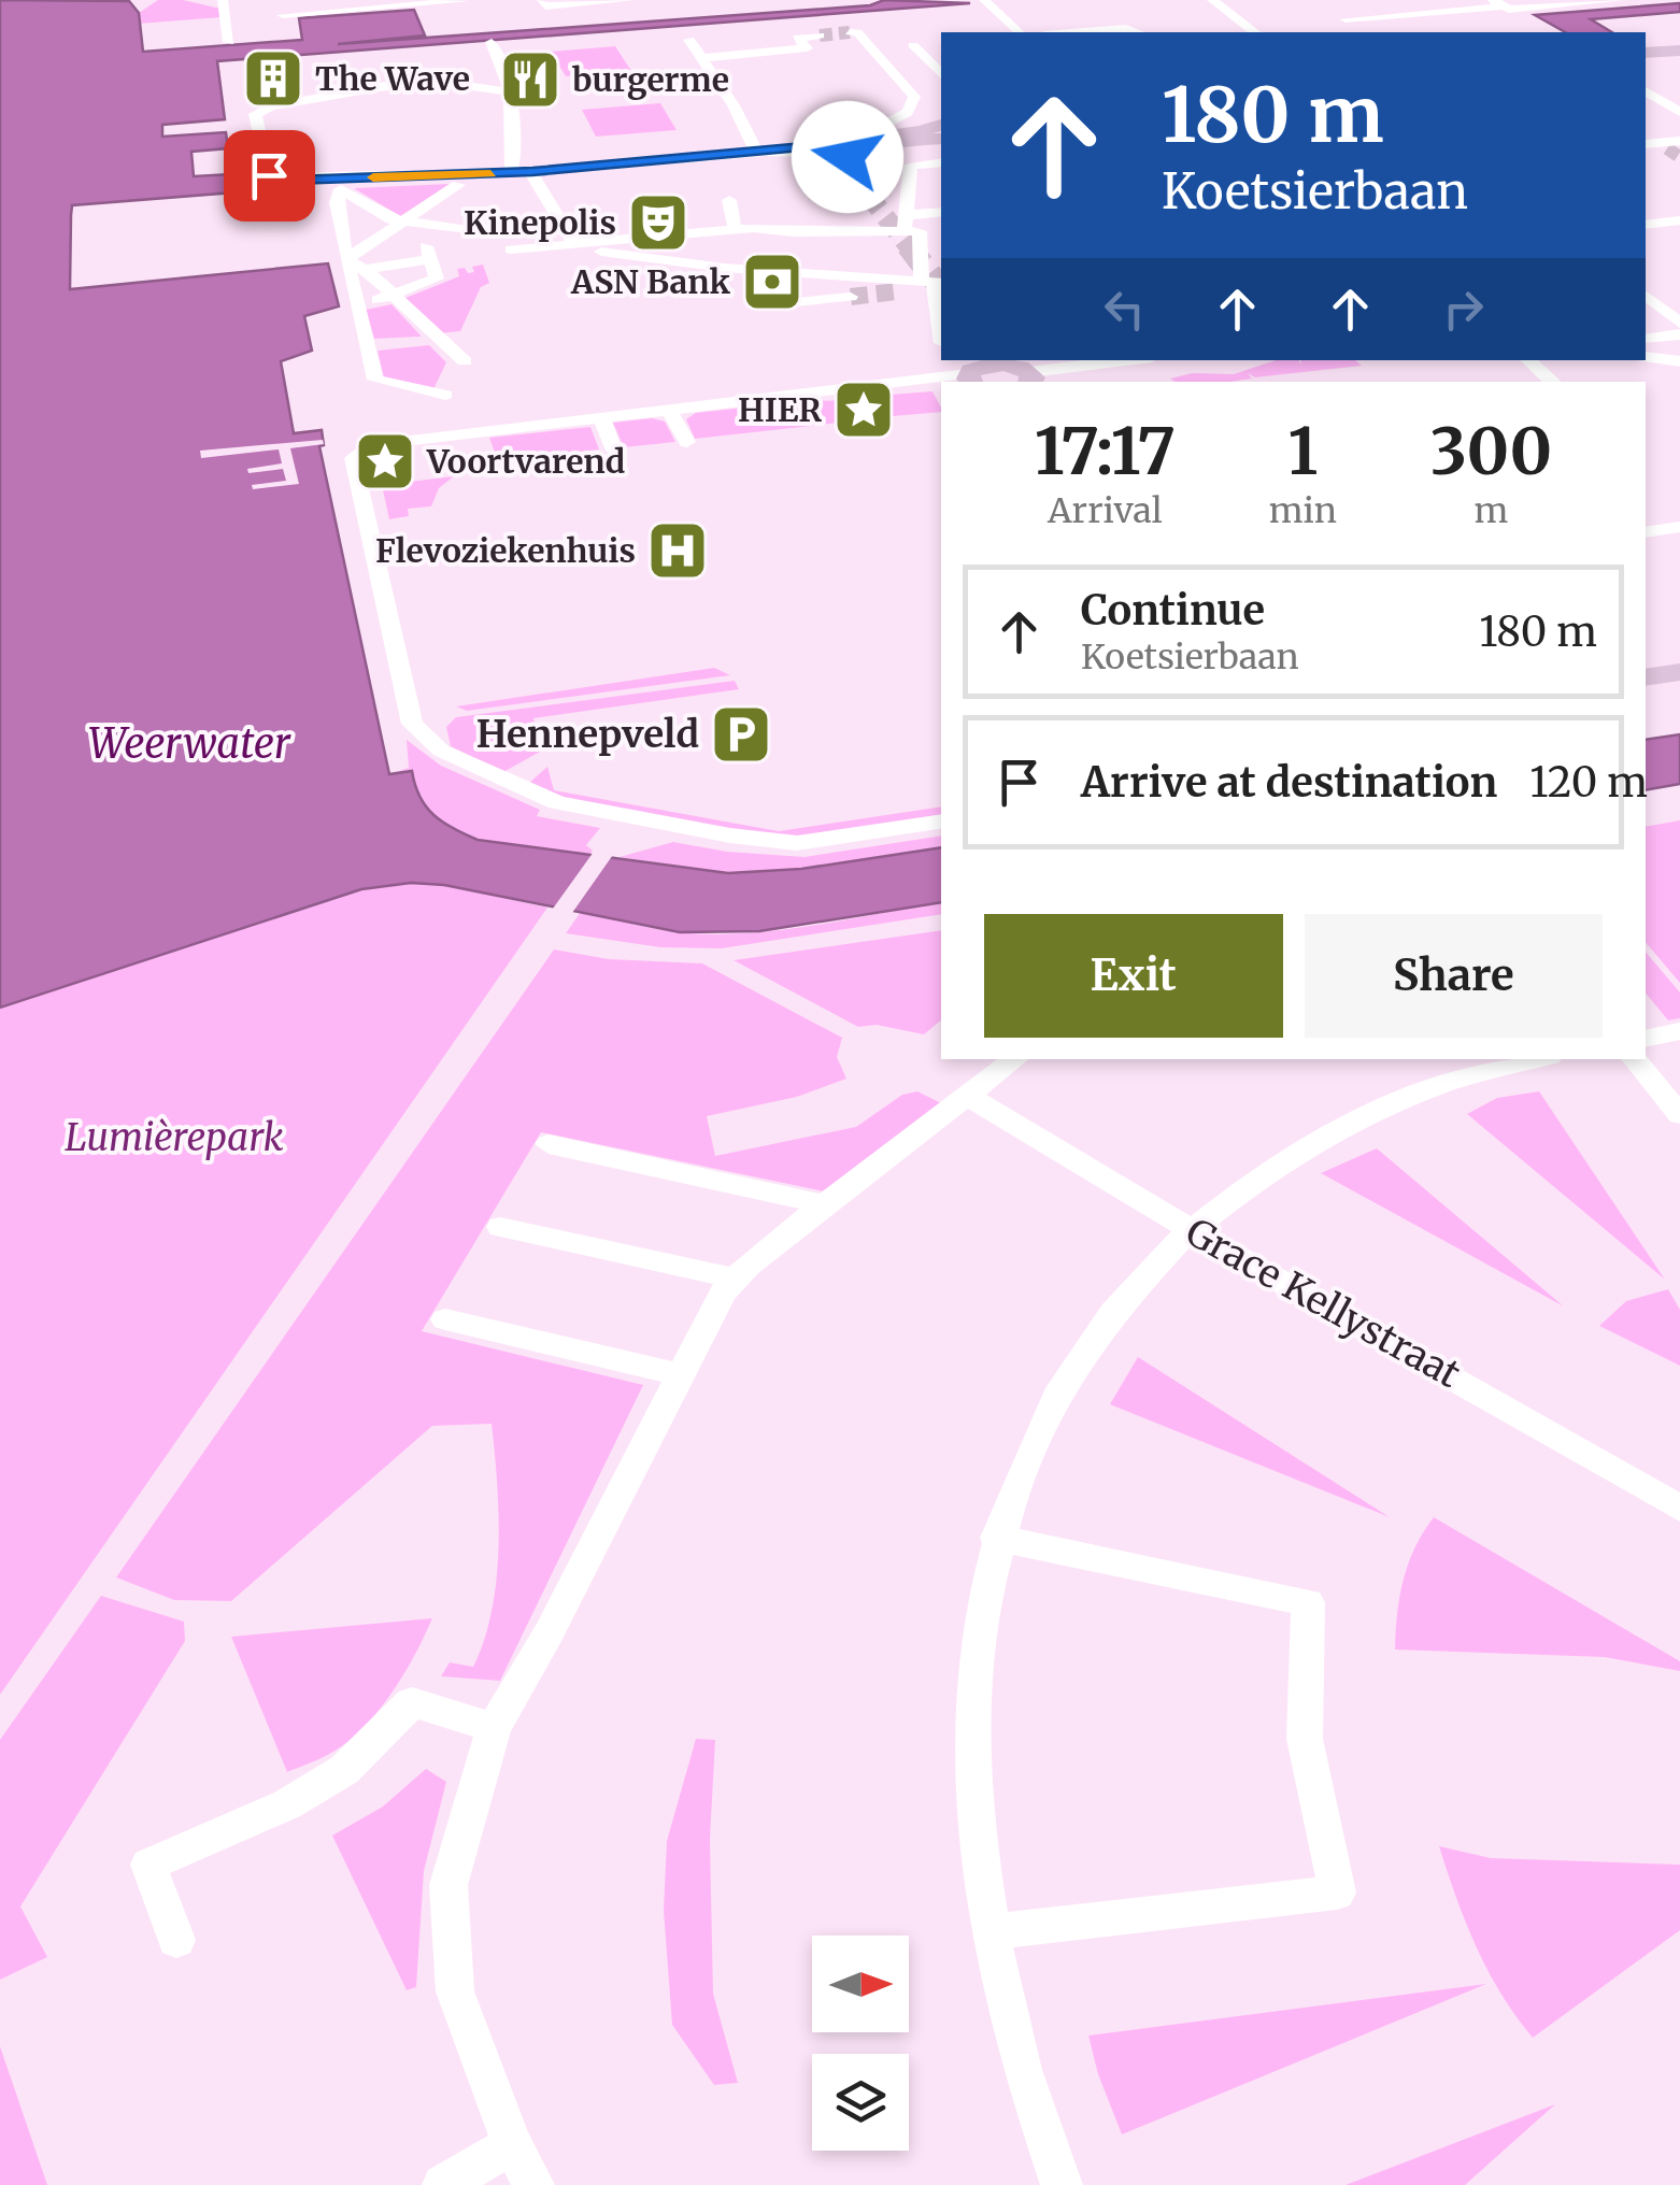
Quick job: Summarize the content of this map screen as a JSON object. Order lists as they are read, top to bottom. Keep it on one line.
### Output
{"streets":{"street":["Grace Kellystraat"]},"water":["Weerwater"],"parks":["Lumièrepark"],"places":{"building":["The Wave"],"restaurant":["burgerme"],"theatre":["Kinepolis"],"bank":["ASN Bank"],"place":["HIER","Voortvarend"],"hospital":["Flevoziekenhuis"],"parking":["Hennepveld"]},"north":"right","page":{"turn":["180 m","Koetsierbaan"],"eta":["17:17","Arrival","1","min","300","m"],"list":[{"name":"Continue","note":"Koetsierbaan","value":"180 m"},{"name":"Arrive at destination","value":"120 m"}],"buttons":["Exit","Share"]}}
